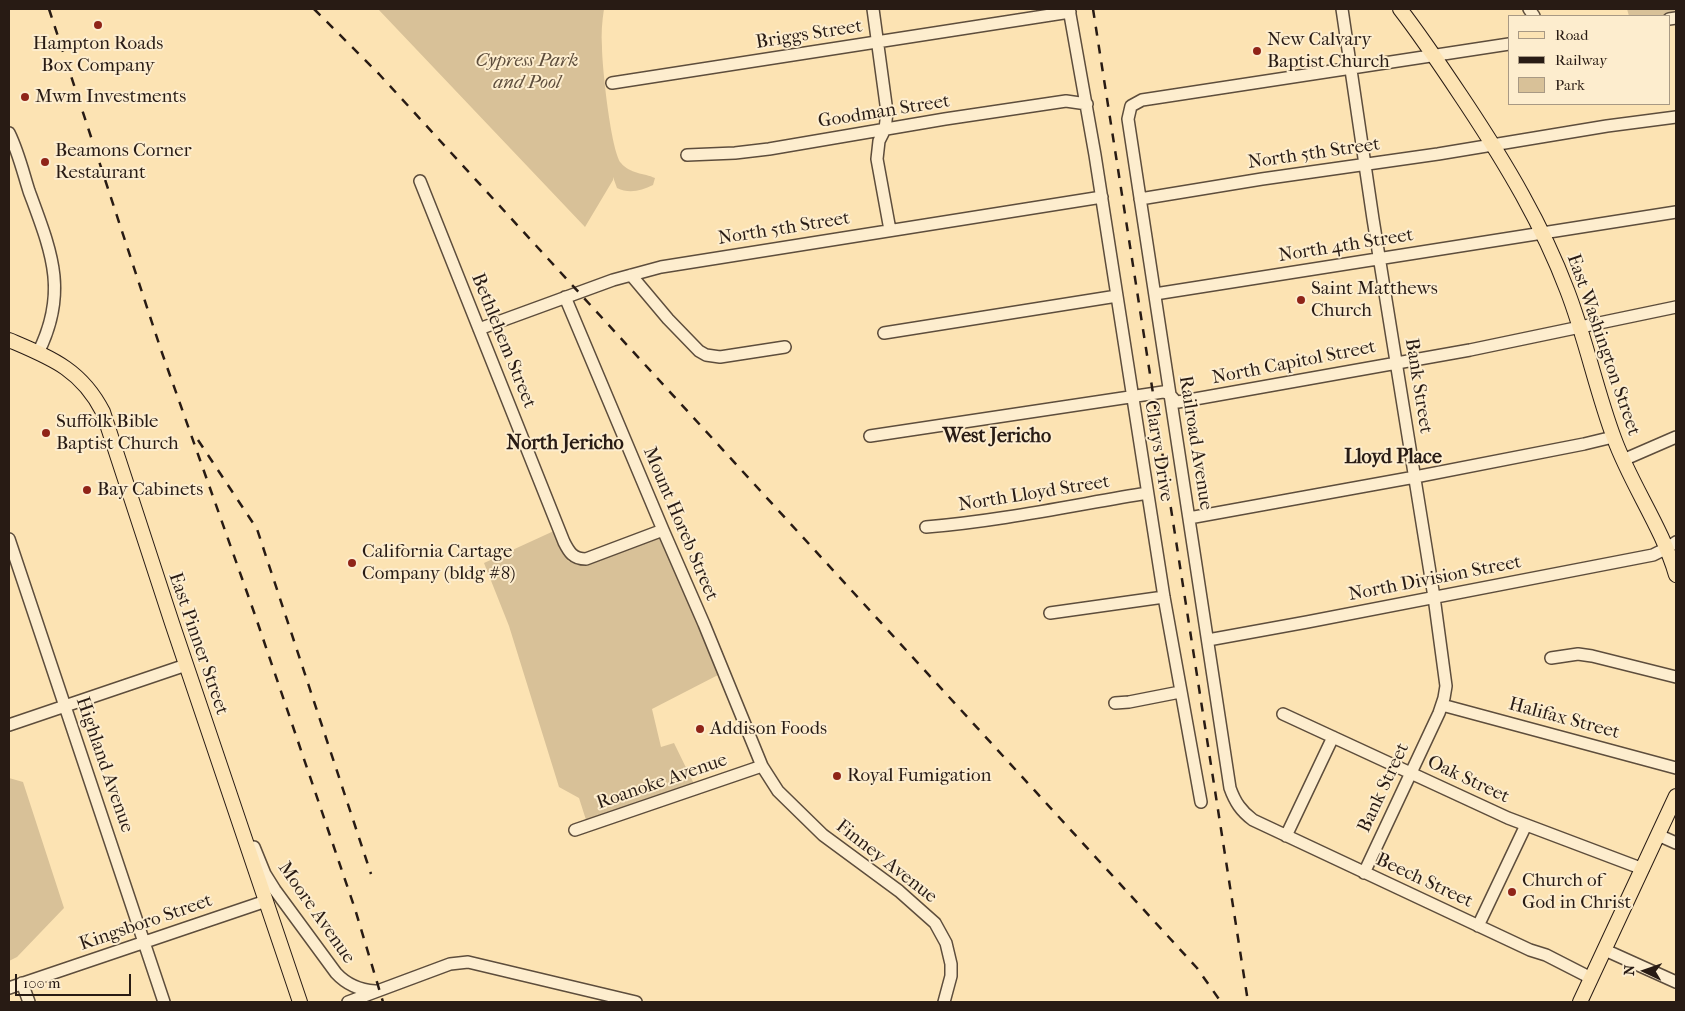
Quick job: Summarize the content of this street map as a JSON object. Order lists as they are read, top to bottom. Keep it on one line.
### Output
{"streets":{"main road":["East Washington Street","East Pinner Street"],"street":["Briggs Street","Goodman Street","North 5th Street","North 4th Street","Bethlehem Street","North Capitol Street","Bank Street","Railroad Avenue","Clarys Drive","North Lloyd Street","Mount Horeb Street","North Division Street","Halifax Street","Highland Avenue","Oak Street","Roanoke Avenue","Finney Avenue","Beech Street","Moore Avenue","Kingsboro Street"]},"crossings":[["Briggs Street","Clarys Drive"],["Goodman Street","Clarys Drive"],["North 5th Street","Bethlehem Street"],["North 5th Street","East Washington Street"],["North 5th Street","Bank Street"],["North 5th Street","Railroad Avenue"],["North 5th Street","Clarys Drive"],["North 5th Street","Mount Horeb Street"],["North 4th Street","East Washington Street"],["North 4th Street","Bank Street"],["North 4th Street","Railroad Avenue"],["Bethlehem Street","Mount Horeb Street"],["East Washington Street","North Capitol Street"],["East Washington Street","Railroad Avenue"],["East Washington Street","North Division Street"],["North Capitol Street","Bank Street"],["North Capitol Street","Railroad Avenue"],["North Capitol Street","Clarys Drive"],["Bank Street","Railroad Avenue"],["Bank Street","North Division Street"],["Bank Street","Halifax Street"],["Bank Street","Oak Street"],["Bank Street","Beech Street"],["Railroad Avenue","North Division Street"],["Railroad Avenue","Beech Street"],["Clarys Drive","North Lloyd Street"],["Mount Horeb Street","Roanoke Avenue"],["Mount Horeb Street","Finney Avenue"],["East Pinner Street","Moore Avenue"],["East Pinner Street","Kingsboro Street"],["Highland Avenue","Kingsboro Street"],["Roanoke Avenue","Finney Avenue"]],"districts":["West Jericho","North Jericho","Lloyd Place"],"parks":["Cypress Park and Pool"],"places":["Hampton Roads Box Company","New Calvary Baptist Church","Mwm Investments","Beamons Corner Restaurant","Saint Matthews Church","Suffolk Bible Baptist Church","Bay Cabinets","California Cartage Company (bldg #8)","Addison Foods","Royal Fumigation","Church of God in Christ"],"legend":["Road","Railway","Park"],"scale_bar":"100 m","north":"left"}
